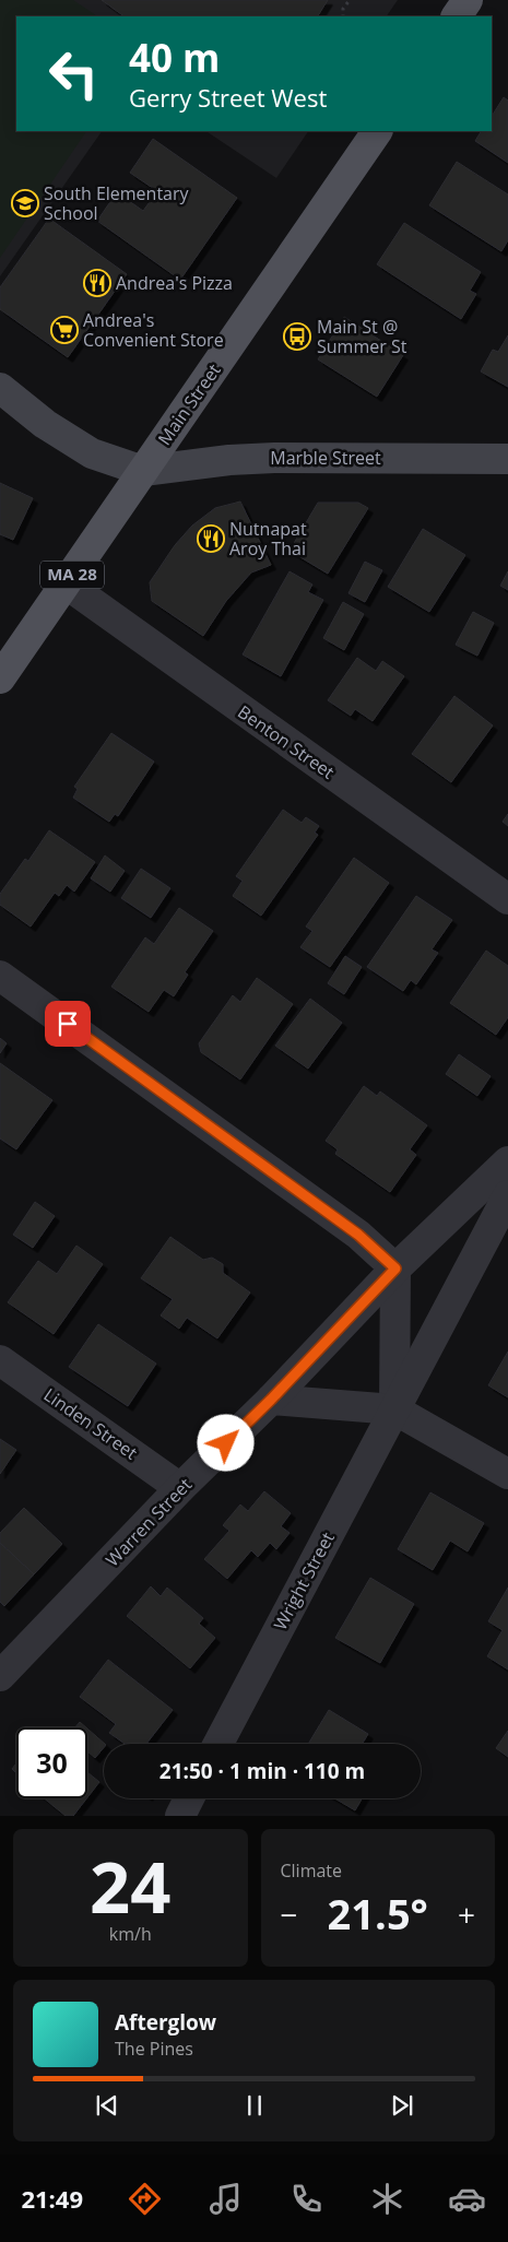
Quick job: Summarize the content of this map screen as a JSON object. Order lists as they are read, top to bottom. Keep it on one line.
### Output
{"streets":{"main road":["Main Street","Marble Street","MA 28"],"street":["Benton Street","Linden Street","Warren Street","Wright Street"]},"crossings":[["Main Street","Marble Street"],["Main Street","Benton Street"],["Linden Street","Warren Street"]],"places":{"school or university":["South Elementary School"],"restaurant":["Andrea's Pizza","Nutnapat Aroy Thai"],"supermarket":["Andrea's Convenient Store"],"bus stop":["Main St @ Summer St"]},"page":{"turn":["40 m","Gerry Street West"],"limit":"30","trip":"21:50 · 1 min · 110 m","tile":[["24","km/h"],"Climate"],"heat":["−","21.5°","+"],"song":["Afterglow","The Pines"],"tabs":"21:49"}}
